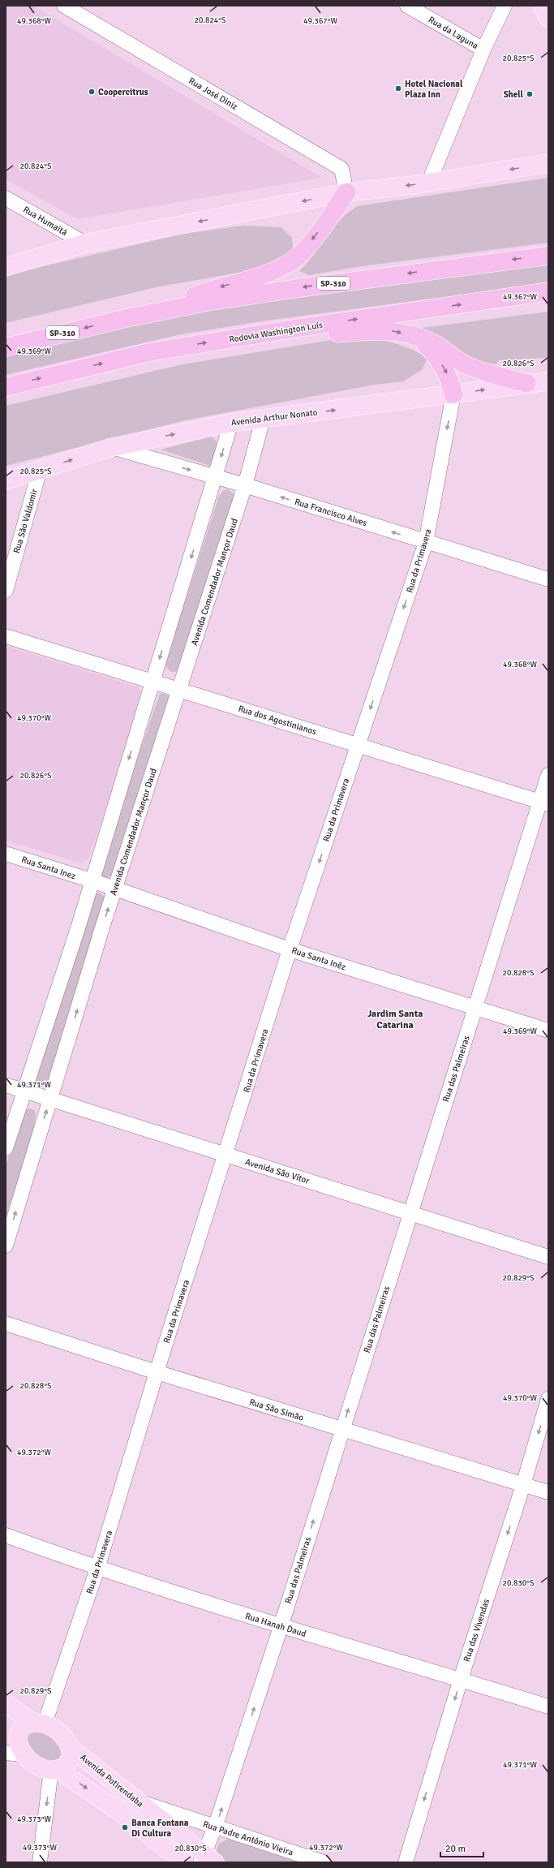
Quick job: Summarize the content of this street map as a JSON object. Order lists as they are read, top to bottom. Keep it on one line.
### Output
{"streets":{"highway":["SP-310","Rodovia Washington Luís"],"main road":["Avenida Arthur Nonato","Avenida Potirendaba"],"street":["Rua da Laguna","Rua José Diniz","Rua Humaitá","Rua Francisco Alves","Rua São Valdomir","Rua da Primavera","Avenida Comendador Mançor Daud","Rua dos Agostinianos","Rua Santa Inez","Rua Santa Inêz","Rua das Palmeiras","Avenida São Vítor","Rua São Simão","Rua Hanah Daud","Rua das Vivendas","Rua Padre Antônio Vieira"]},"crossings":[["Avenida Arthur Nonato","Rua Francisco Alves"],["Avenida Arthur Nonato","Rua São Valdomir"],["Avenida Arthur Nonato","Rua da Primavera"],["Avenida Arthur Nonato","Avenida Comendador Mançor Daud"],["Rua Francisco Alves","Rua da Primavera"],["Rua Francisco Alves","Avenida Comendador Mançor Daud"],["Rua da Primavera","Rua dos Agostinianos"],["Rua da Primavera","Rua Santa Inêz"],["Rua da Primavera","Avenida São Vítor"],["Rua da Primavera","Rua São Simão"],["Rua da Primavera","Rua Hanah Daud"],["Rua da Primavera","Avenida Potirendaba"],["Avenida Comendador Mançor Daud","Rua dos Agostinianos"],["Avenida Comendador Mançor Daud","Rua Santa Inêz"],["Avenida Comendador Mançor Daud","Avenida São Vítor"],["Rua dos Agostinianos","Rua das Palmeiras"],["Rua Santa Inez","Rua Santa Inêz"],["Rua Santa Inêz","Rua das Palmeiras"],["Rua das Palmeiras","Avenida São Vítor"],["Rua das Palmeiras","Rua São Simão"],["Rua das Palmeiras","Rua Hanah Daud"],["Rua das Palmeiras","Avenida Potirendaba"],["Rua das Palmeiras","Rua Padre Antônio Vieira"],["Rua São Simão","Rua das Vivendas"],["Rua Hanah Daud","Rua das Vivendas"],["Avenida Potirendaba","Rua Padre Antônio Vieira"]],"one_way":["Avenida Arthur Nonato","Rua da Primavera","Rua das Palmeiras","Rua das Vivendas"],"districts":["Jardim Santa Catarina"],"places":["Hotel Nacional Plaza Inn","Coopercitrus","Shell","Banca Fontana Di Cultura"],"scale_bar":"20 m","coordinates":["20.824°S","49.368°W","49.367°W","20.825°S","49.369°W","20.826°S","49.370°W","20.828°S","49.371°W","20.829°S","49.372°W","20.830°S","49.373°W"]}
